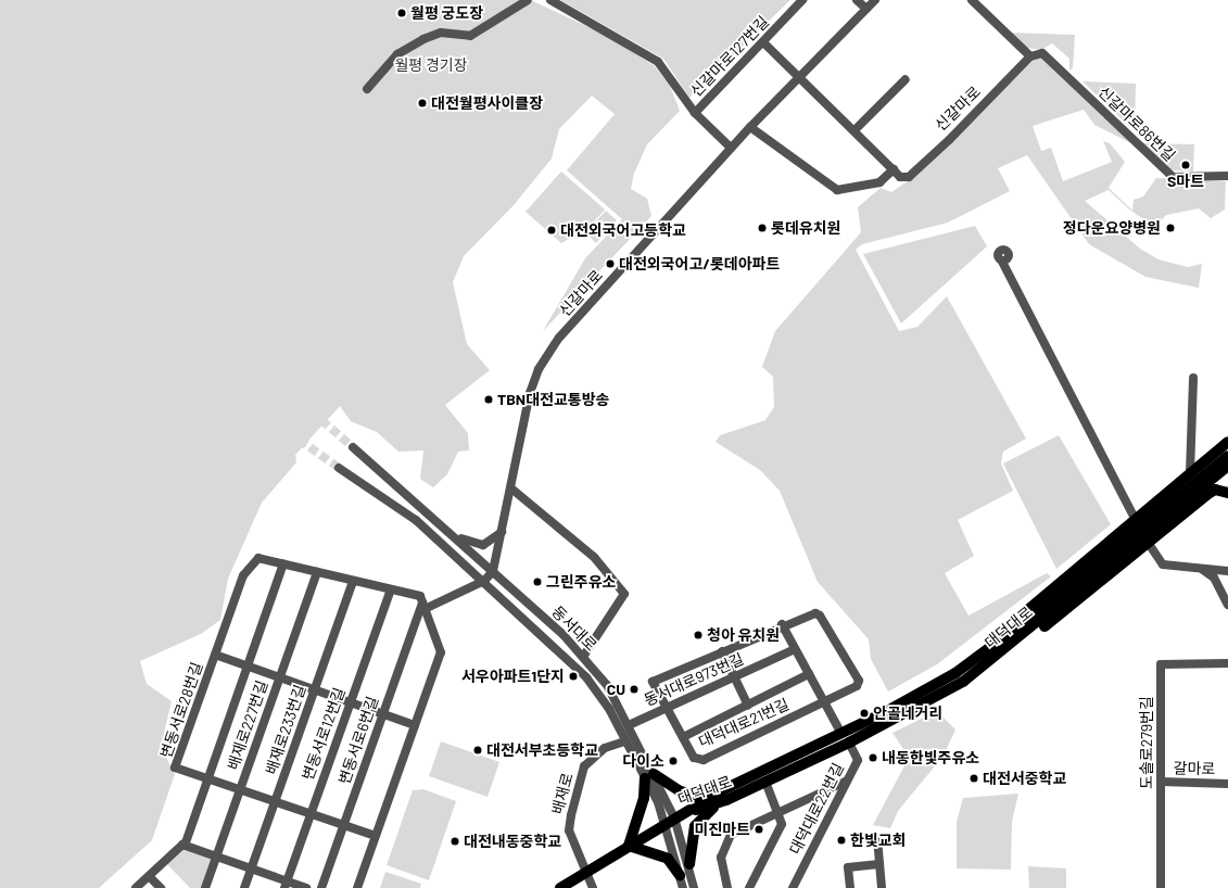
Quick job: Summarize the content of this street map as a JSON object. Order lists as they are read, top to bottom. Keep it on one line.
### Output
{"streets":{"main road":["대덕대로"],"street":["신갈마로127번길","신갈마로","신갈마로86번길","동서대로","동서대로973번길","변동서로28번길","대덕대로21번길","배재로227번길","배재로233번길","변동서로12번길","변동서로6번길","도솔로279번길","갈마로","배재로","대덕대로22번길"]},"crossings":[["신갈마로","신갈마로86번길"],["신갈마로","동서대로"],["대덕대로","동서대로"],["대덕대로","대덕대로22번길"],["동서대로","동서대로973번길"],["동서대로","배재로"],["동서대로973번길","대덕대로21번길"],["변동서로28번길","배재로227번길"],["변동서로28번길","배재로233번길"],["변동서로28번길","변동서로12번길"],["변동서로28번길","변동서로6번길"],["도솔로279번길","갈마로"]],"parks":["월평 경기장"],"places":["월평 궁도장","대전월평사이클장","S마트","롯데유치원","정다운요양병원","대전외국어고등학교","대전외국어고/롯데아파트","TBN대전교통방송","그린주유소","청아 유치원","서우아파트1단지","CU","안골네거리","대전서부초등학교","내동한빛주유소","다이소","대전서중학교","미진마트","한빛교회","대전내동중학교"]}
